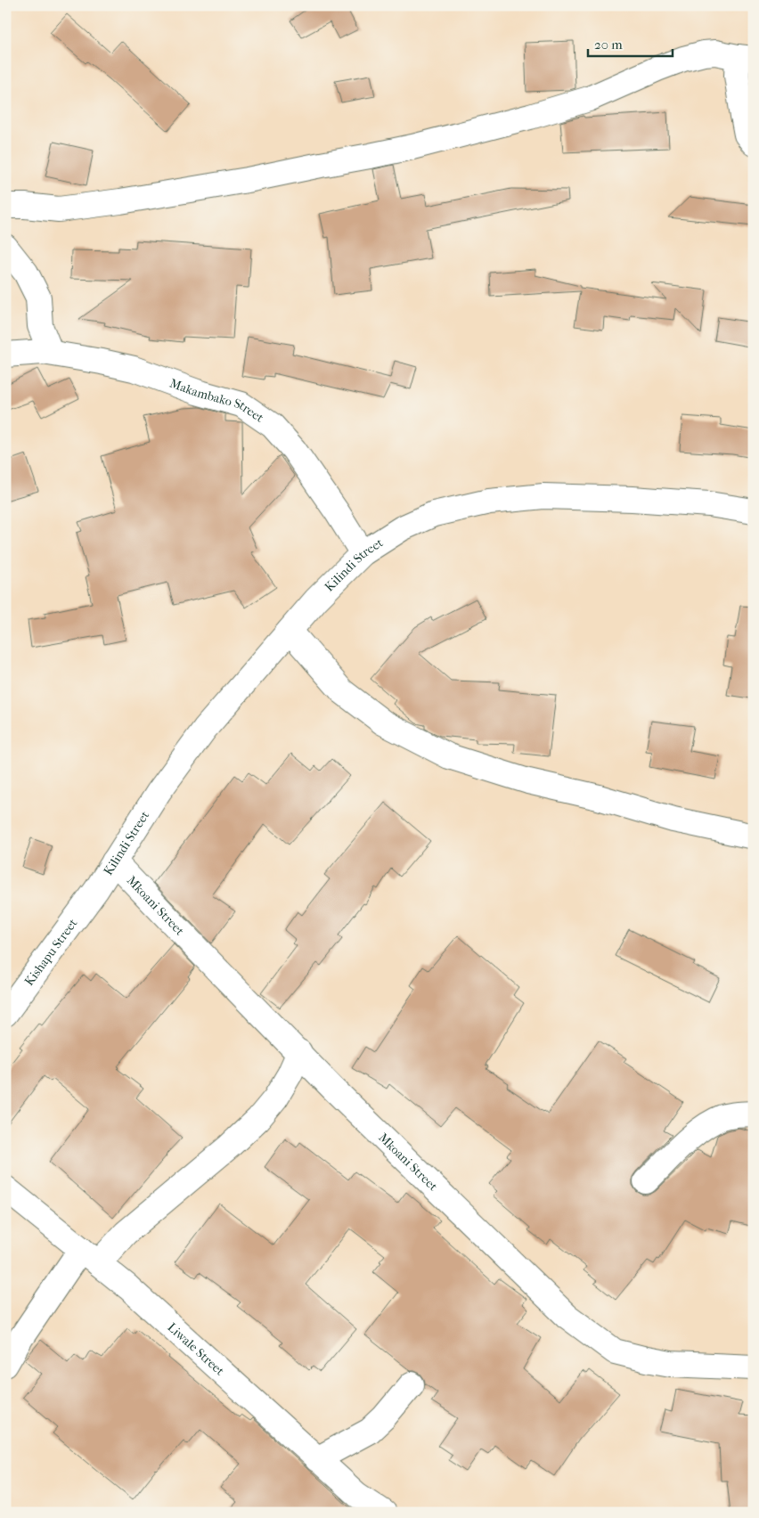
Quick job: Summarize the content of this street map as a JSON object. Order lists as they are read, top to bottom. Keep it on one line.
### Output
{"streets":{"street":["Makambako Street","Kilindi Street","Mkoani Street","Kishapu Street","Liwale Street"]},"crossings":[["Makambako Street","Kilindi Street"],["Kilindi Street","Mkoani Street"],["Kilindi Street","Kishapu Street"]],"scale_bar":"20 m"}
